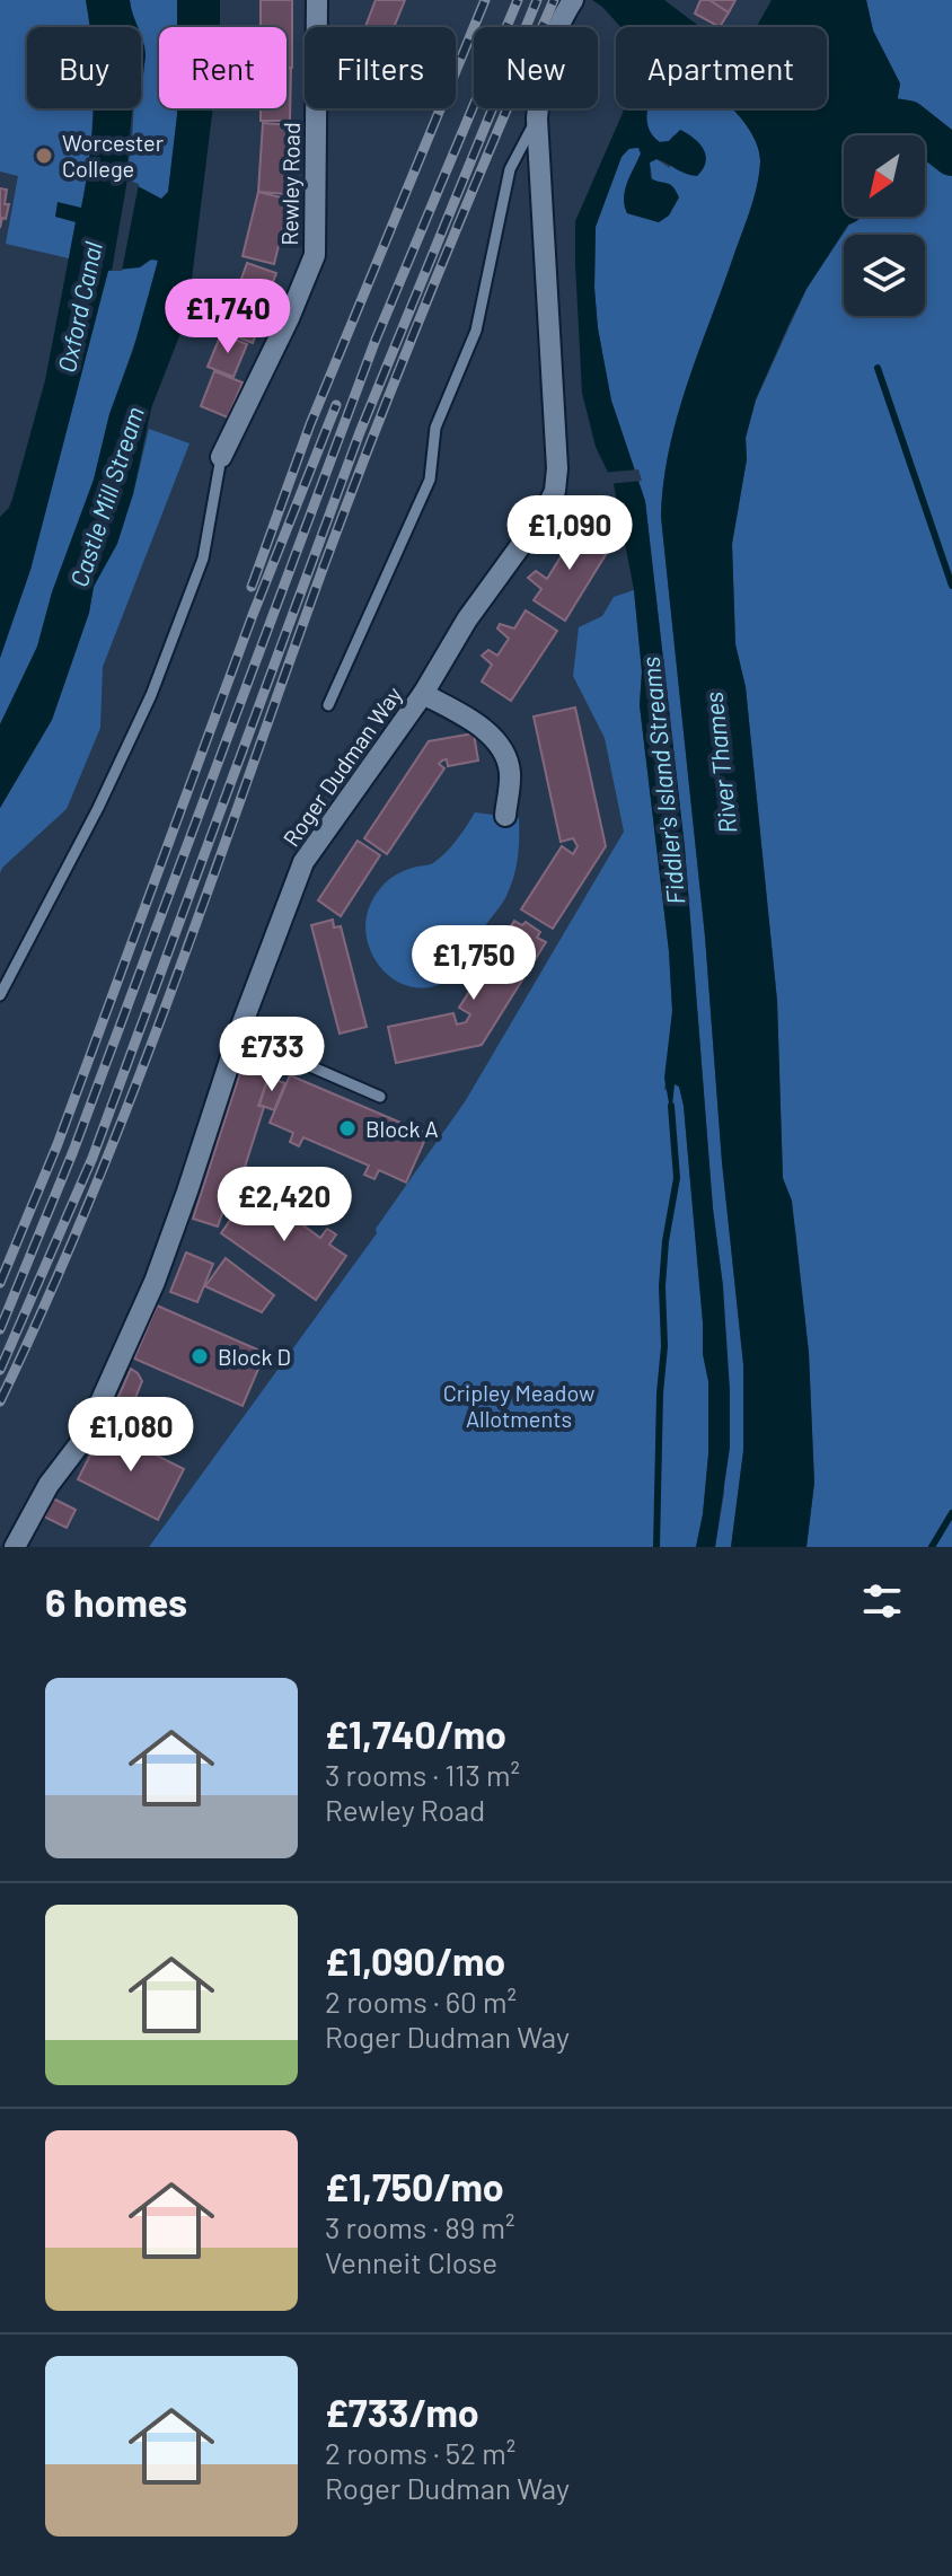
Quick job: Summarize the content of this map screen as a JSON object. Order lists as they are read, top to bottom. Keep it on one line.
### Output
{"streets":{"street":["Rewley Road","Roger Dudman Way"]},"water":["Oxford Canal","Castle Mill Stream","River Thames","Fiddler's Island Streams"],"parks":["Cripley Meadow Allotments"],"places":["Worcester College","Block A","Block D"],"north":"bottom left","page":{"chip":["Buy","Rent","Filters","New","Apartment"],"price":["£1,740","£1,090","£1,750","£733","£2,420","£1,080"],"heading":"6 homes","list":[{"name":"£1,740/mo","note":"3 rooms · 113 m² · Rewley Road"},{"name":"£1,090/mo","note":"2 rooms · 60 m² · Roger Dudman Way"},{"name":"£1,750/mo","note":"3 rooms · 89 m² · Venneit Close"},{"name":"£733/mo","note":"2 rooms · 52 m² · Roger Dudman Way"}]}}
